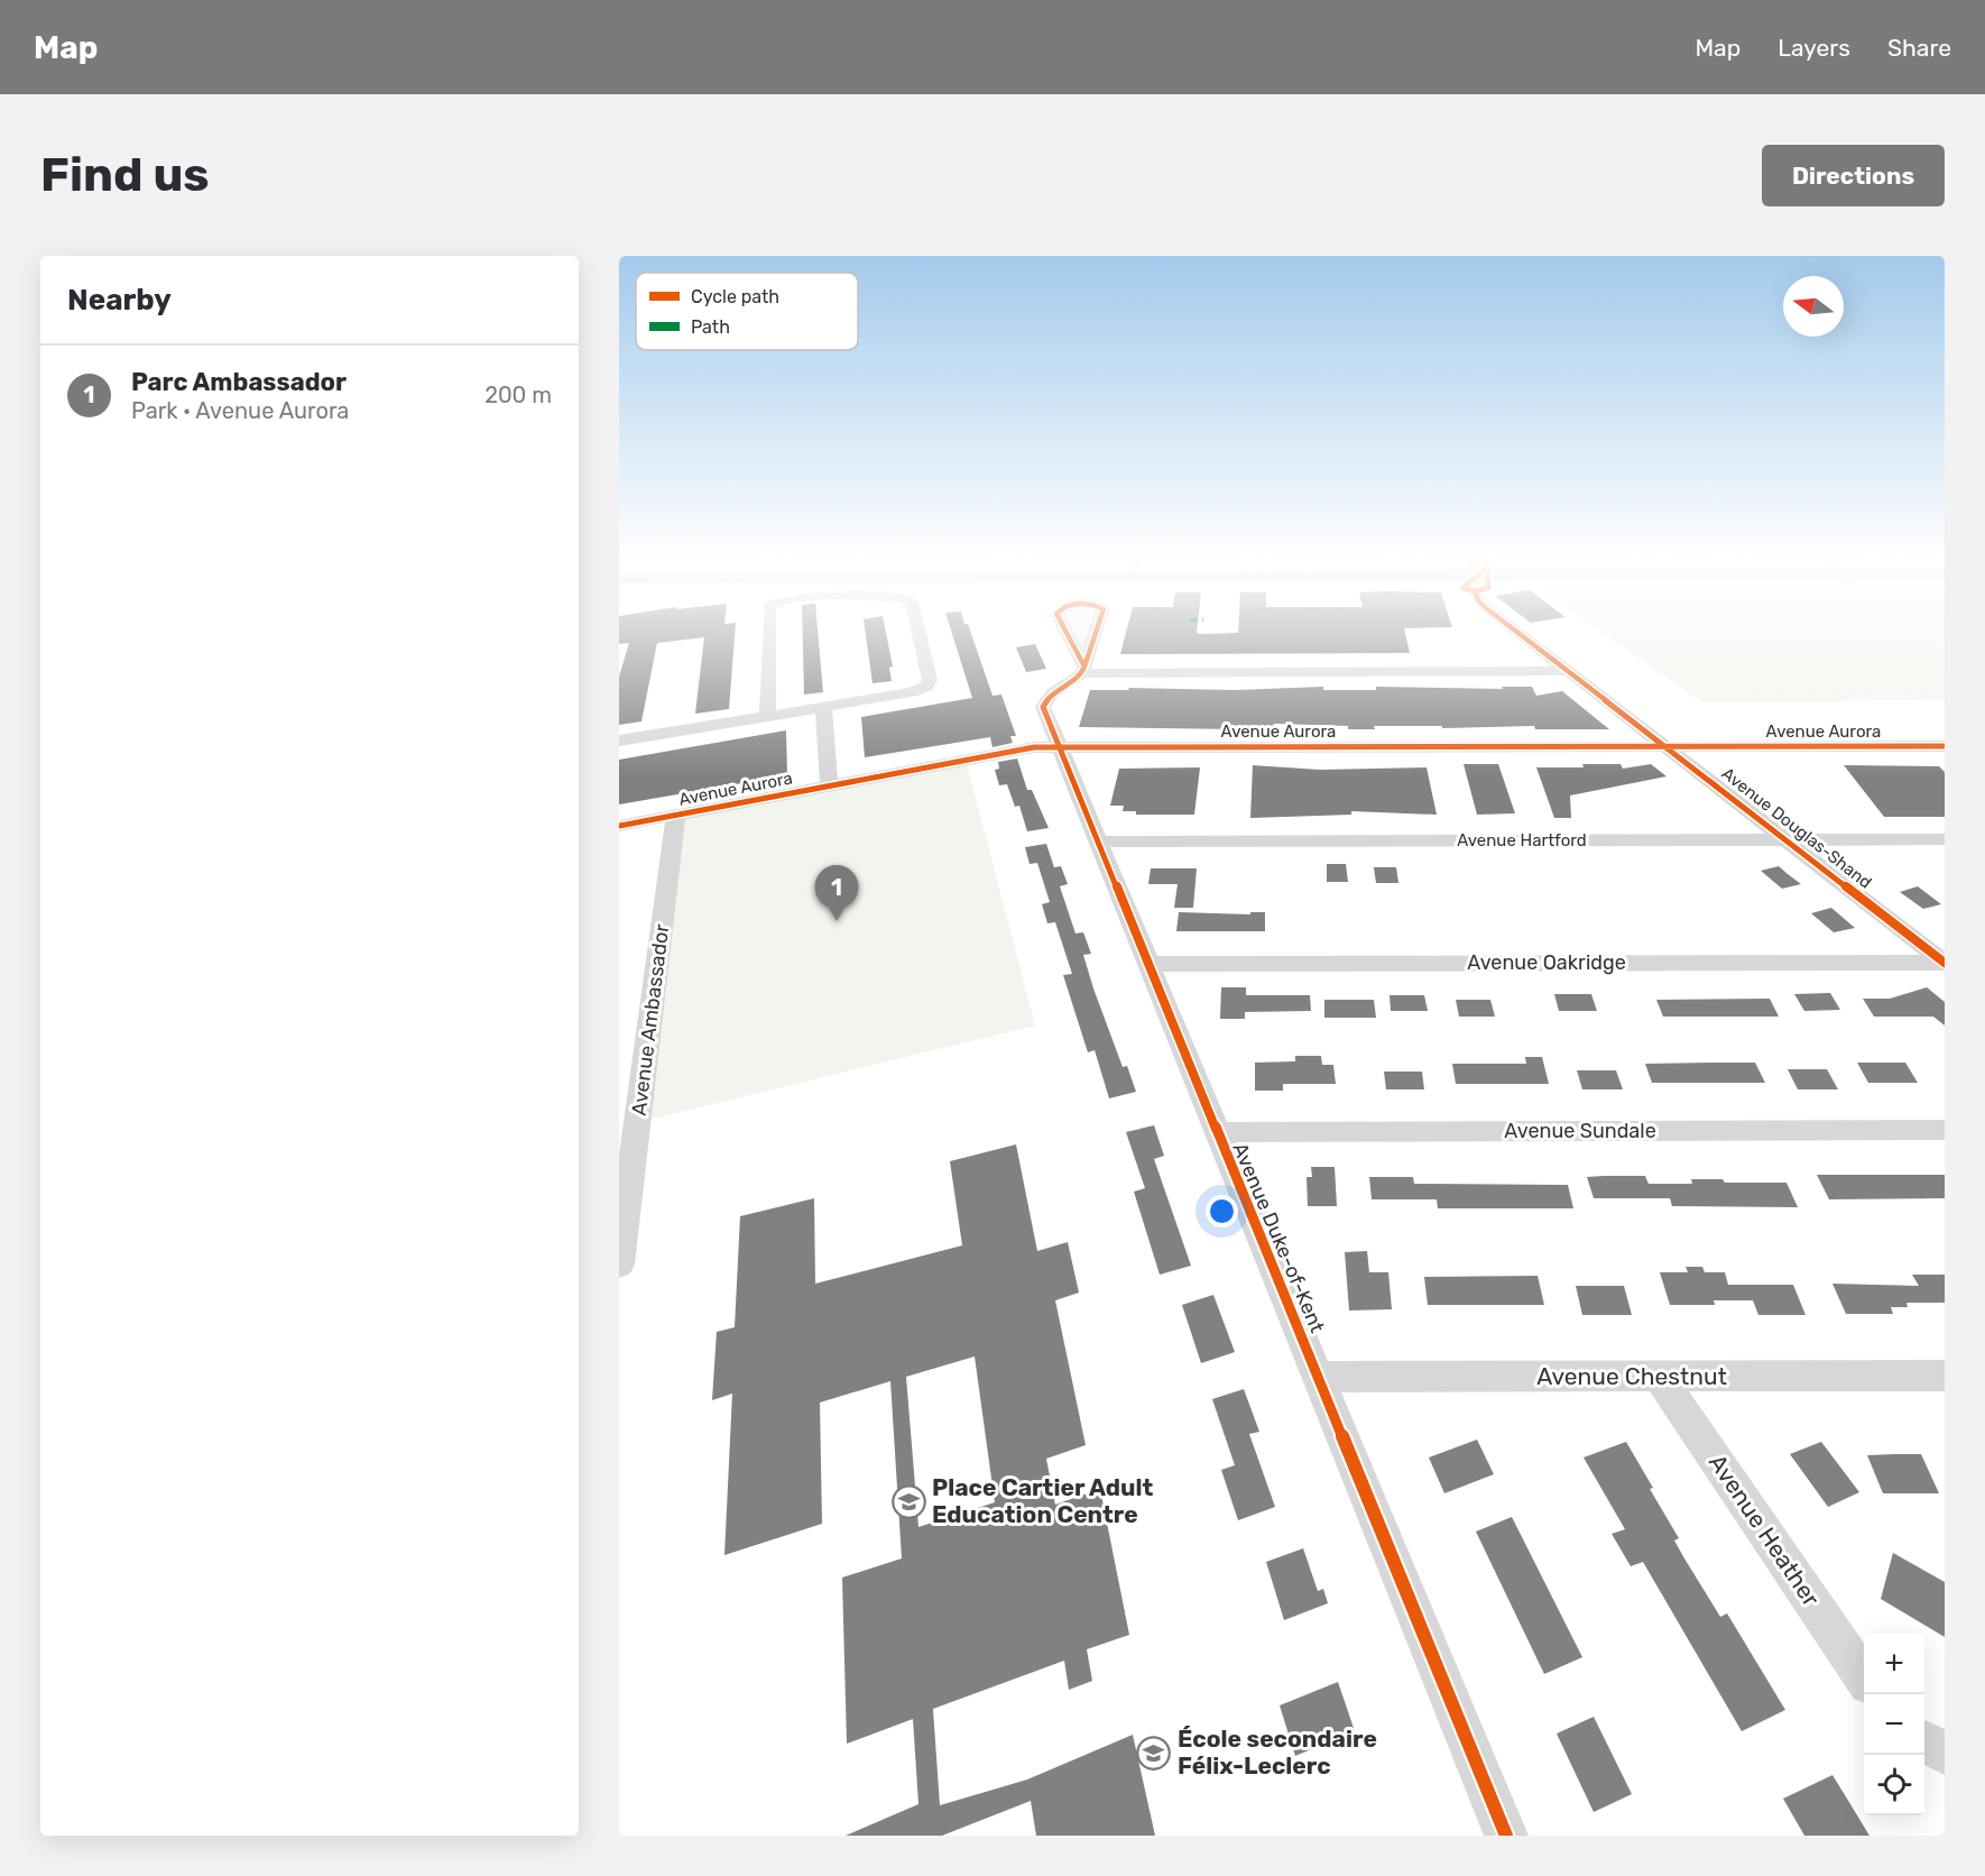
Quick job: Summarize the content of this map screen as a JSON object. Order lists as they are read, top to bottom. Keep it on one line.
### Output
{"streets":{"street":["Avenue Aurora","Avenue Douglas-Shand","Avenue Hartford","Avenue Oakridge","Avenue Ambassador","Avenue Sundale","Avenue Duke-of-Kent","Avenue Chestnut","Avenue Heather"]},"crossings":[["Avenue Aurora","Avenue Douglas-Shand"],["Avenue Aurora","Avenue Ambassador"],["Avenue Aurora","Avenue Duke-of-Kent"],["Avenue Douglas-Shand","Avenue Hartford"],["Avenue Douglas-Shand","Avenue Oakridge"],["Avenue Douglas-Shand","Avenue Duke-of-Kent"],["Avenue Hartford","Avenue Duke-of-Kent"],["Avenue Oakridge","Avenue Duke-of-Kent"],["Avenue Sundale","Avenue Duke-of-Kent"],["Avenue Duke-of-Kent","Avenue Chestnut"],["Avenue Chestnut","Avenue Heather"]],"places":{"school or university":["Place Cartier Adult Education Centre","École secondaire Félix-Leclerc"]},"legend":["Cycle path","Path"],"north":"left","page":{"header":"Map","nav":["Map","Layers","Share"],"buttons":"Directions","title":"Find us","heading":"Nearby","list":[{"mark":"1","name":"Parc Ambassador","note":"Park · Avenue Aurora","value":"200 m"}],"pins":"1","map_buttons":["+","−"]}}
